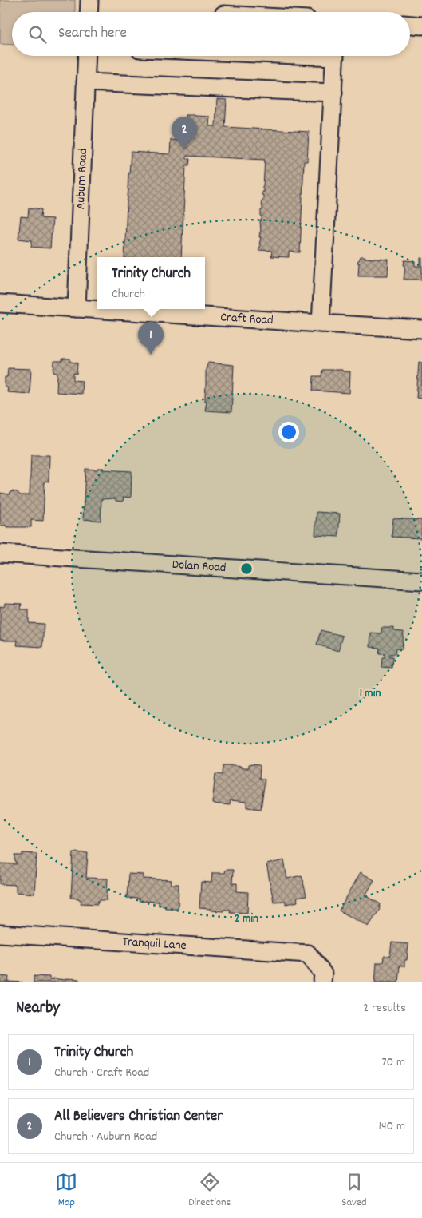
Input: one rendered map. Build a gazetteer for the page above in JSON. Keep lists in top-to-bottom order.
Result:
{
  "streets": {
    "street": [
      "Auburn Road",
      "Craft Road",
      "Dolan Road",
      "Tranquil Lane"
    ]
  },
  "crossings": [
    ["Auburn Road", "Craft Road"]
  ],
  "page": {
    "search": "Search here",
    "pins": ["2", "1"],
    "popup": ["Trinity Church", "Church"],
    "heading": ["Nearby", "2 results"],
    "list": [
      {
        "mark": "1",
        "name": "Trinity Church",
        "note": "Church · Craft Road",
        "value": "70 m"
      },
      {
        "mark": "2",
        "name": "All Believers Christian Center",
        "note": "Church · Auburn Road",
        "value": "140 m"
      }
    ],
    "nav": ["Map", "Directions", "Saved"]
  },
  "rings": ["1 min", "2 min"]
}
